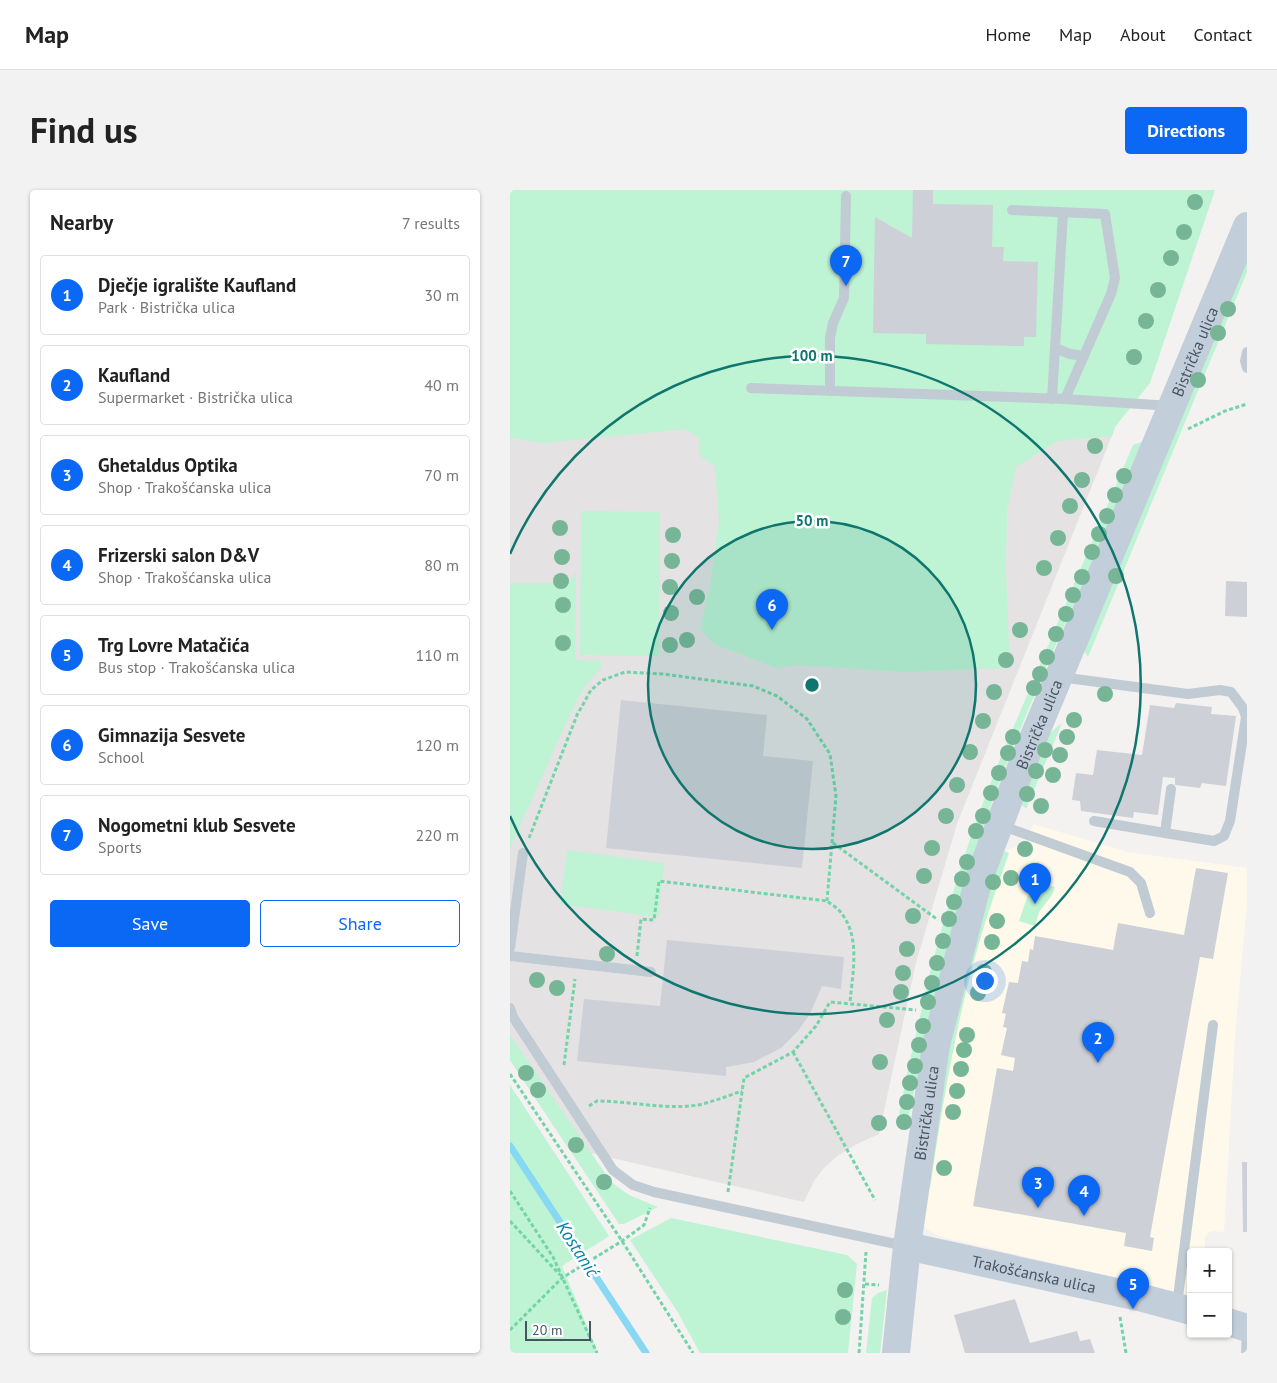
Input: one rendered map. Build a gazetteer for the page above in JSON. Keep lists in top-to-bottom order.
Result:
{
  "streets": {
    "main road": ["Bistrička ulica", "Trakošćanska ulica"]
  },
  "crossings": [
    ["Bistrička ulica", "Trakošćanska ulica"]
  ],
  "water": ["Kostanić"],
  "scale_bar": "20 m",
  "page": {
    "header": "Map",
    "nav": [
      "Home",
      "Map",
      "About",
      "Contact"
    ],
    "title": "Find us",
    "buttons": [
      "Directions",
      ["Save", "Share"]
    ],
    "heading": ["Nearby", "7 results"],
    "pins": [
      "7",
      "6",
      "1",
      "2",
      "3",
      "4",
      "5"
    ],
    "list": [
      {
        "mark": "1",
        "name": "Dječje igralište Kaufland",
        "note": "Park · Bistrička ulica",
        "value": "30 m"
      },
      {
        "mark": "2",
        "name": "Kaufland",
        "note": "Supermarket · Bistrička ulica",
        "value": "40 m"
      },
      {
        "mark": "3",
        "name": "Ghetaldus Optika",
        "note": "Shop · Trakošćanska ulica",
        "value": "70 m"
      },
      {
        "mark": "4",
        "name": "Frizerski salon D&V",
        "note": "Shop · Trakošćanska ulica",
        "value": "80 m"
      },
      {
        "mark": "5",
        "name": "Trg Lovre Matačića",
        "note": "Bus stop · Trakošćanska ulica",
        "value": "110 m"
      },
      {
        "mark": "6",
        "name": "Gimnazija Sesvete",
        "note": "School",
        "value": "120 m"
      },
      {
        "mark": "7",
        "name": "Nogometni klub Sesvete",
        "note": "Sports",
        "value": "220 m"
      }
    ],
    "map_buttons": ["+", "−"],
    "scale": "20 m"
  },
  "rings": ["100 m", "50 m"]
}
